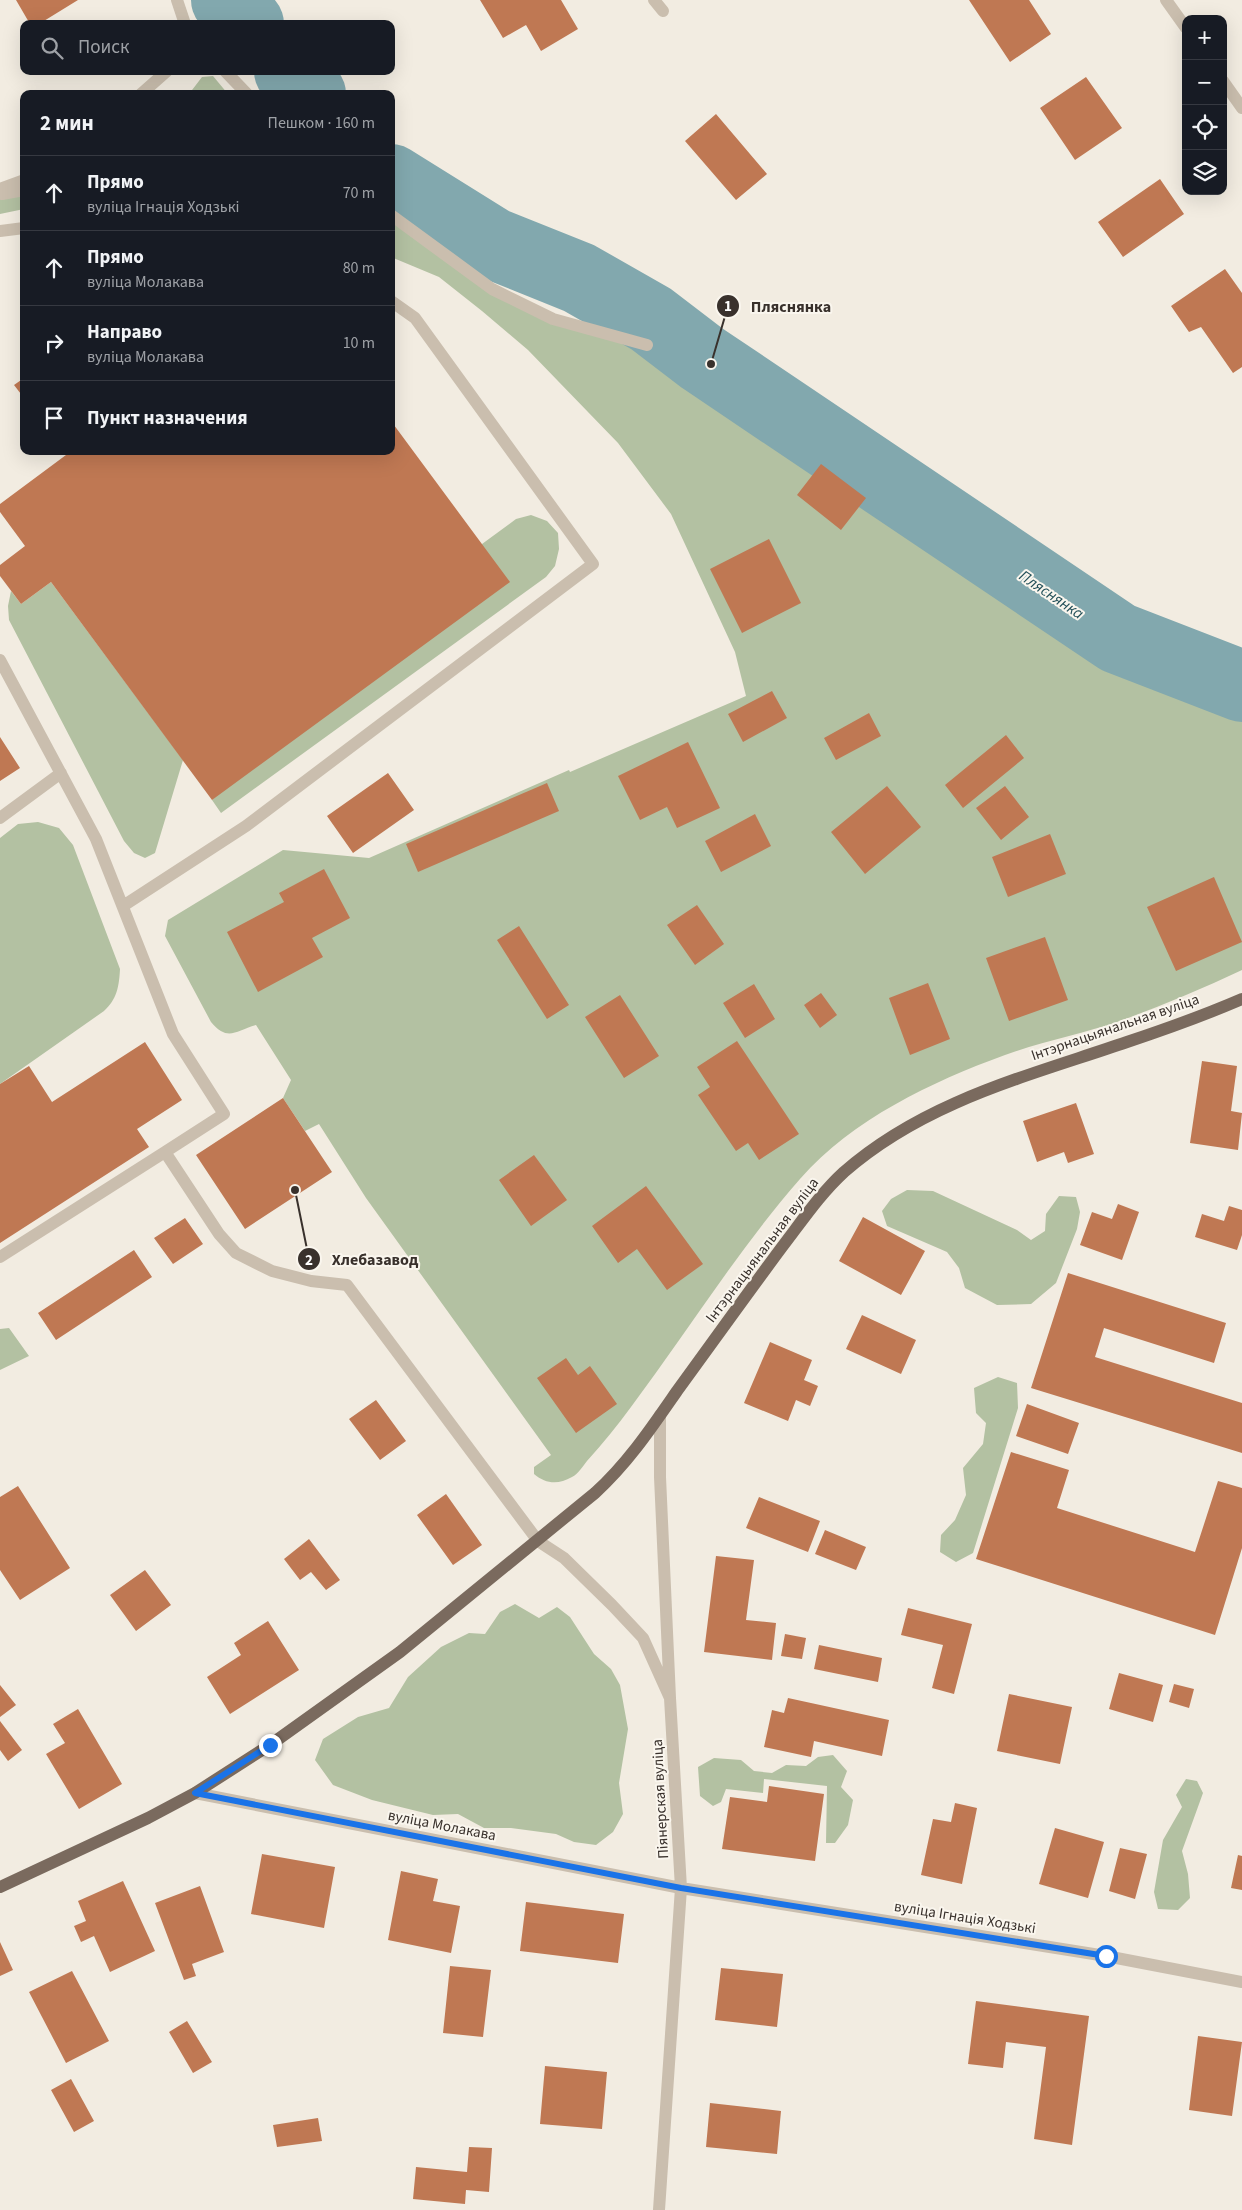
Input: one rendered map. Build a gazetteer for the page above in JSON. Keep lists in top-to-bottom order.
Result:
{
  "streets": {
    "main road": ["Інтэрнацыянальная вуліца"],
    "street": ["Піянерская вуліца", "вуліца Молакава", "вуліца Ігнація Ходзькі"]
  },
  "crossings": [
    ["Інтэрнацыянальная вуліца", "Піянерская вуліца"],
    ["Піянерская вуліца", "вуліца Молакава"],
    ["Піянерская вуліца", "вуліца Ігнація Ходзькі"],
    ["вуліца Молакава", "вуліца Ігнація Ходзькі"]
  ],
  "water": ["Пляснянка"],
  "places": ["Пляснянка", "Хлебазавод"],
  "page": {
    "map_buttons": ["+", "−"],
    "search": "Поиск",
    "heading": ["2 мин", "Пешком · 160 m"],
    "list": [
      ["Прямо", "вуліца Ігнація Ходзькі", "70 m"],
      ["Прямо", "вуліца Молакава", "80 m"],
      ["Направо", "вуліца Молакава", "10 m"],
      "Пункт назначения"
    ]
  }
}
